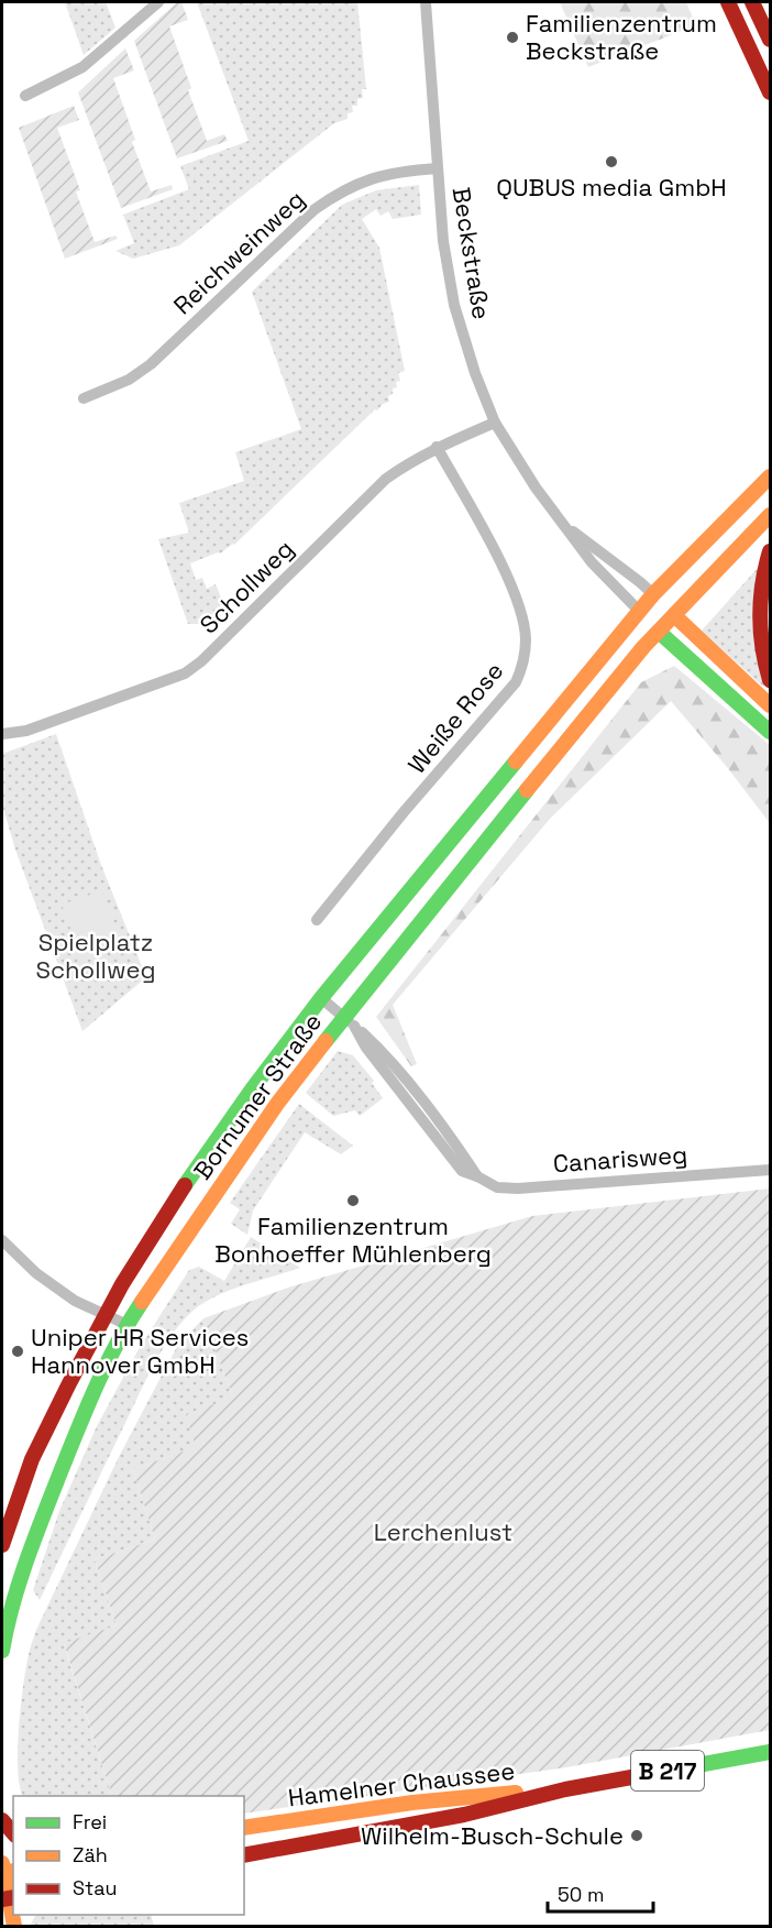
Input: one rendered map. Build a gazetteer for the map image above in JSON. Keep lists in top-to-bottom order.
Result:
{
  "streets": {
    "main road": ["Bornumer Straße", "B 217", "Hamelner Chaussee"],
    "street": [
      "Reichweinweg",
      "Beckstraße",
      "Schollweg",
      "Weiße Rose",
      "Canarisweg"
    ]
  },
  "crossings": [
    ["Reichweinweg", "Beckstraße"],
    ["Beckstraße", "Schollweg"],
    ["Beckstraße", "Bornumer Straße"],
    ["Schollweg", "Weiße Rose"],
    ["Bornumer Straße", "Canarisweg"]
  ],
  "parks": ["Spielplatz Schollweg", "Lerchenlust"],
  "places": [
    "Familienzentrum Beckstraße",
    "QUBUS media GmbH",
    "Familienzentrum Bonhoeffer Mühlenberg",
    "Uniper HR Services Hannover GmbH",
    "Wilhelm-Busch-Schule"
  ],
  "legend": ["Frei", "Zäh", "Stau"],
  "scale_bar": "50 m"
}
